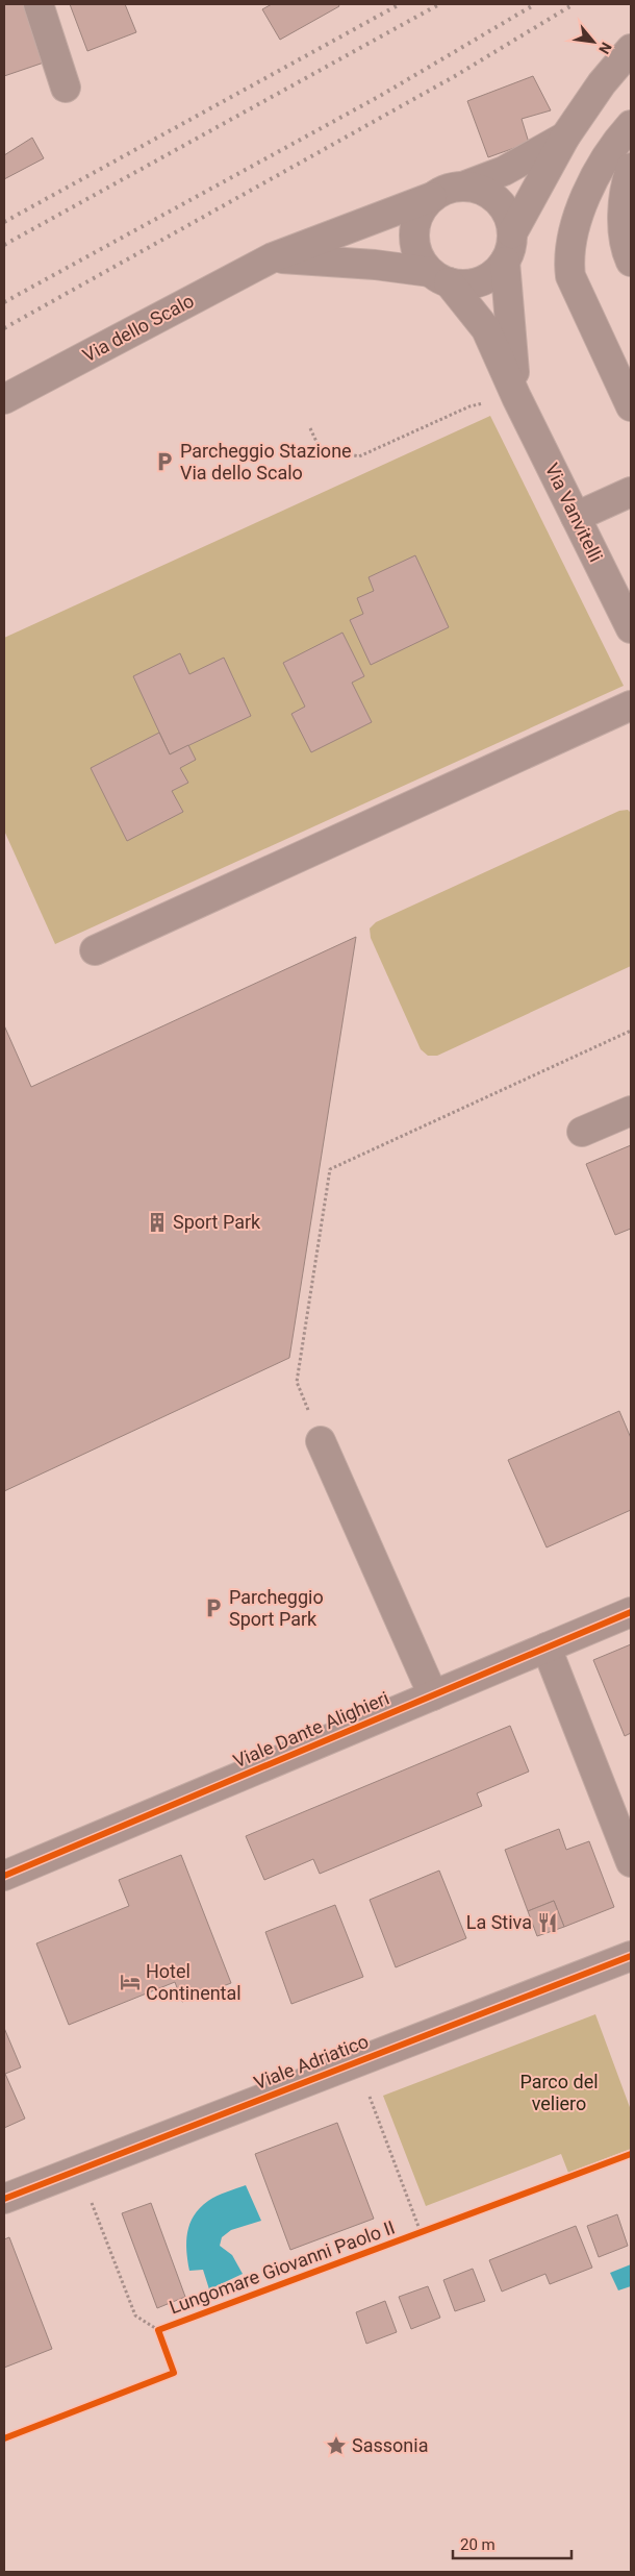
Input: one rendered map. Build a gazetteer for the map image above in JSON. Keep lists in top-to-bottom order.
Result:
{
  "streets": {
    "street": [
      "Via dello Scalo",
      "Via Vanvitelli",
      "Viale Dante Alighieri",
      "Viale Adriatico"
    ],
    "cycle path": ["Lungomare Giovanni Paolo II"]
  },
  "crossings": [
    ["Via dello Scalo", "Via Vanvitelli"]
  ],
  "parks": ["Parco del veliero"],
  "places": {
    "parking": ["Parcheggio Stazione Via dello Scalo", "Parcheggio Sport Park"],
    "building": ["Sport Park"],
    "restaurant": ["La Stiva"],
    "hotel": ["Hotel Continental"],
    "place": ["Sassonia"]
  },
  "scale_bar": "20 m",
  "north": "bottom right"
}
